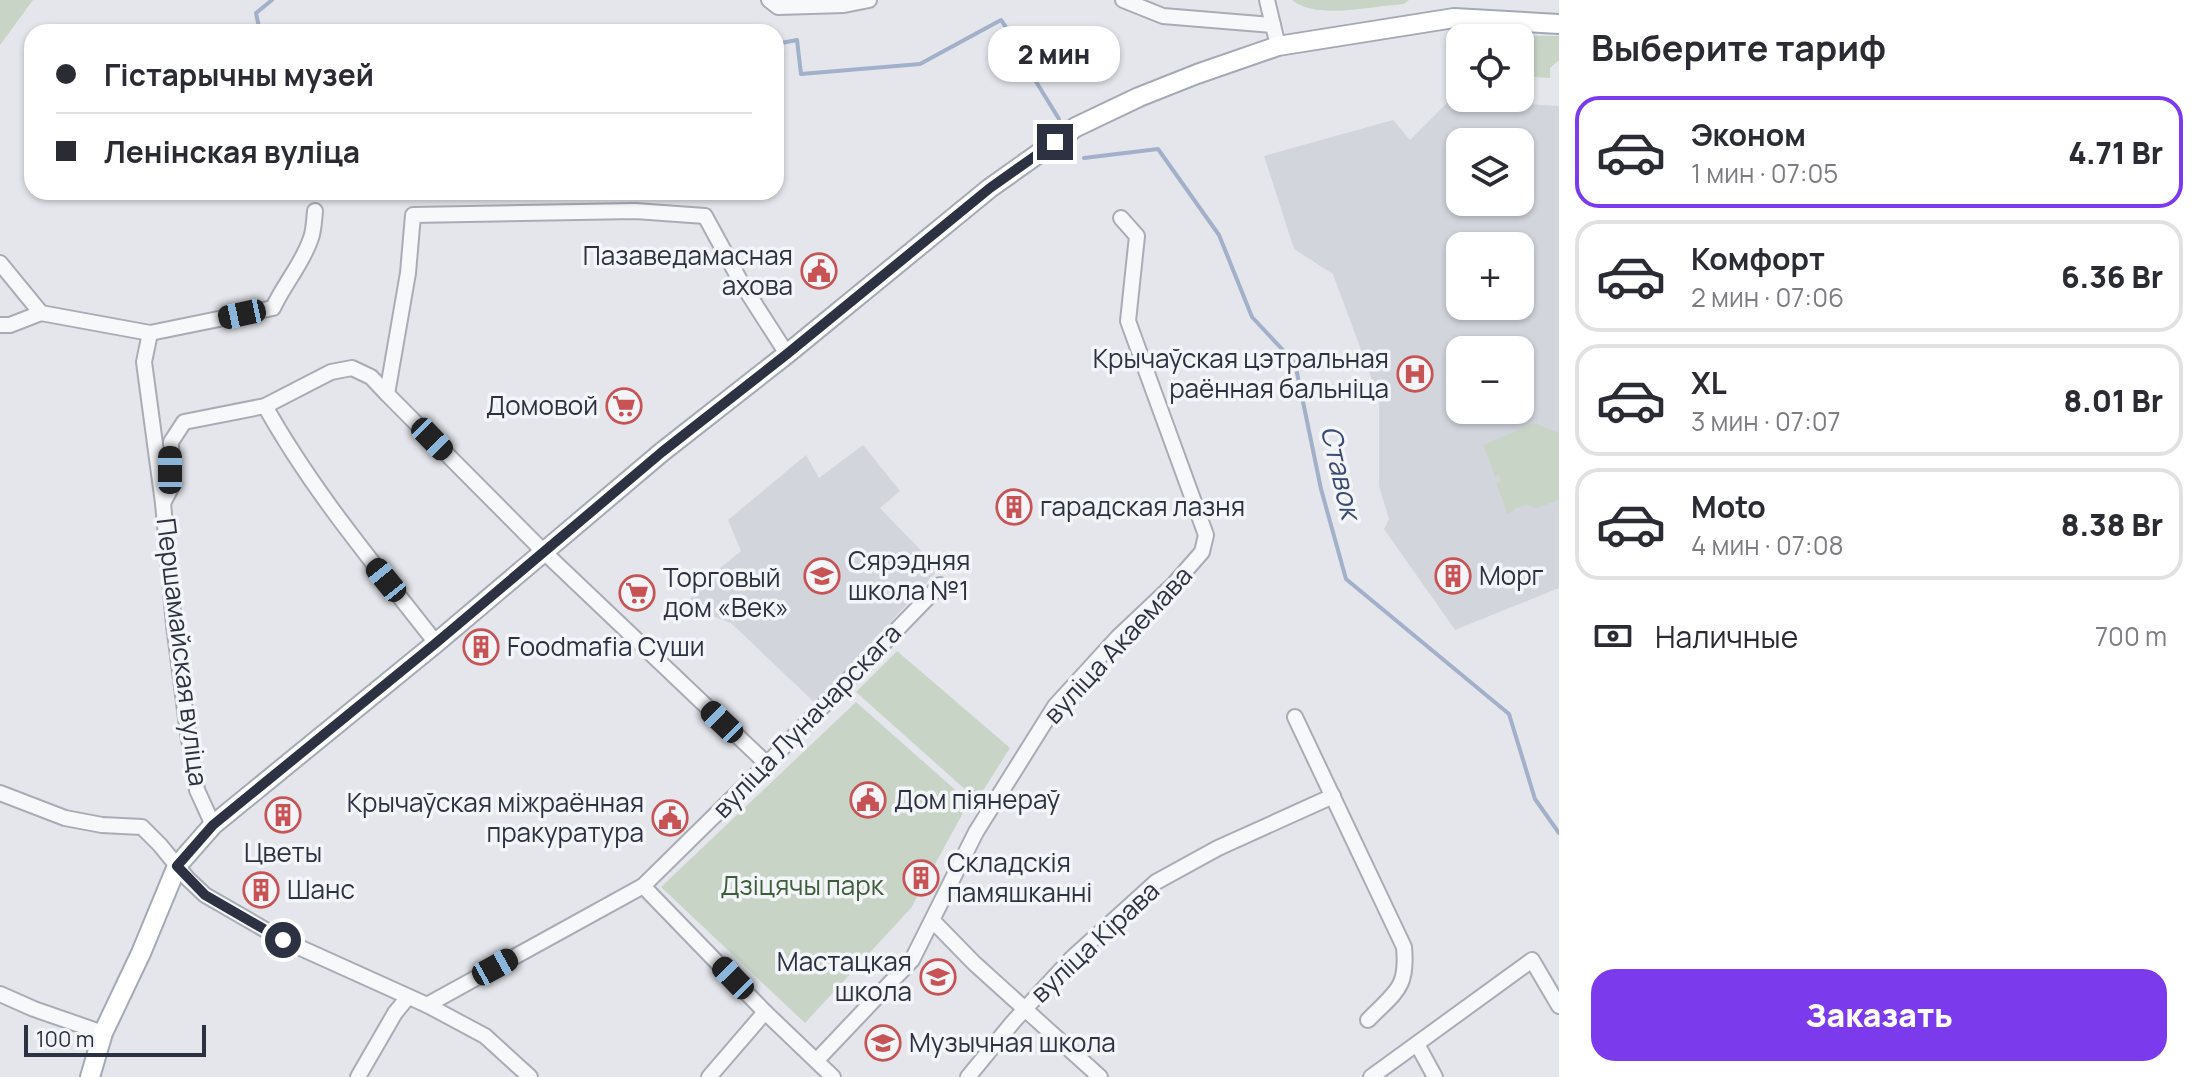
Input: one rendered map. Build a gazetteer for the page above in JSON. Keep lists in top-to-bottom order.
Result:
{
  "streets": {
    "street": [
      "вуліца Акаемава",
      "Першамайская вуліца",
      "вуліца Луначарскага",
      "вуліца Кірава"
    ]
  },
  "water": ["Ставок"],
  "parks": ["Дзіцячы парк"],
  "places": {
    "public building": ["Пазаведамасная ахова", "Дом піянераў", "Крычаўская міжраённая пракуратура"],
    "hospital": ["Крычаўская цэтральная раённая бальніца"],
    "supermarket": ["Домовой", "Торговый дом «Век»"],
    "building": [
      "гарадская лазня",
      "Морг",
      "Foodmafia Суши",
      "Цветы",
      "Складскія памяшканні",
      "Шанс"
    ],
    "school or university": ["Сярэдняя школа №1", "Мастацкая школа", "Музычная школа"]
  },
  "scale_bar": "100 m",
  "page": {
    "heading": "Выберите тариф",
    "map_buttons": ["+", "−"],
    "banner": ["Гістарычны музей", "Ленінская вуліца"],
    "bubble": "2 мин",
    "list": [
      {
        "name": "Эконом",
        "note": "1 мин · 07:05",
        "value": "4.71 Br"
      },
      {
        "name": "Комфорт",
        "note": "2 мин · 07:06",
        "value": "6.36 Br"
      },
      {
        "name": "XL",
        "note": "3 мин · 07:07",
        "value": "8.01 Br"
      },
      {
        "name": "Moto",
        "note": "4 мин · 07:08",
        "value": "8.38 Br"
      }
    ],
    "pay": ["Наличные", "700 m"],
    "buttons": "Заказать",
    "scale": "100 m"
  }
}
